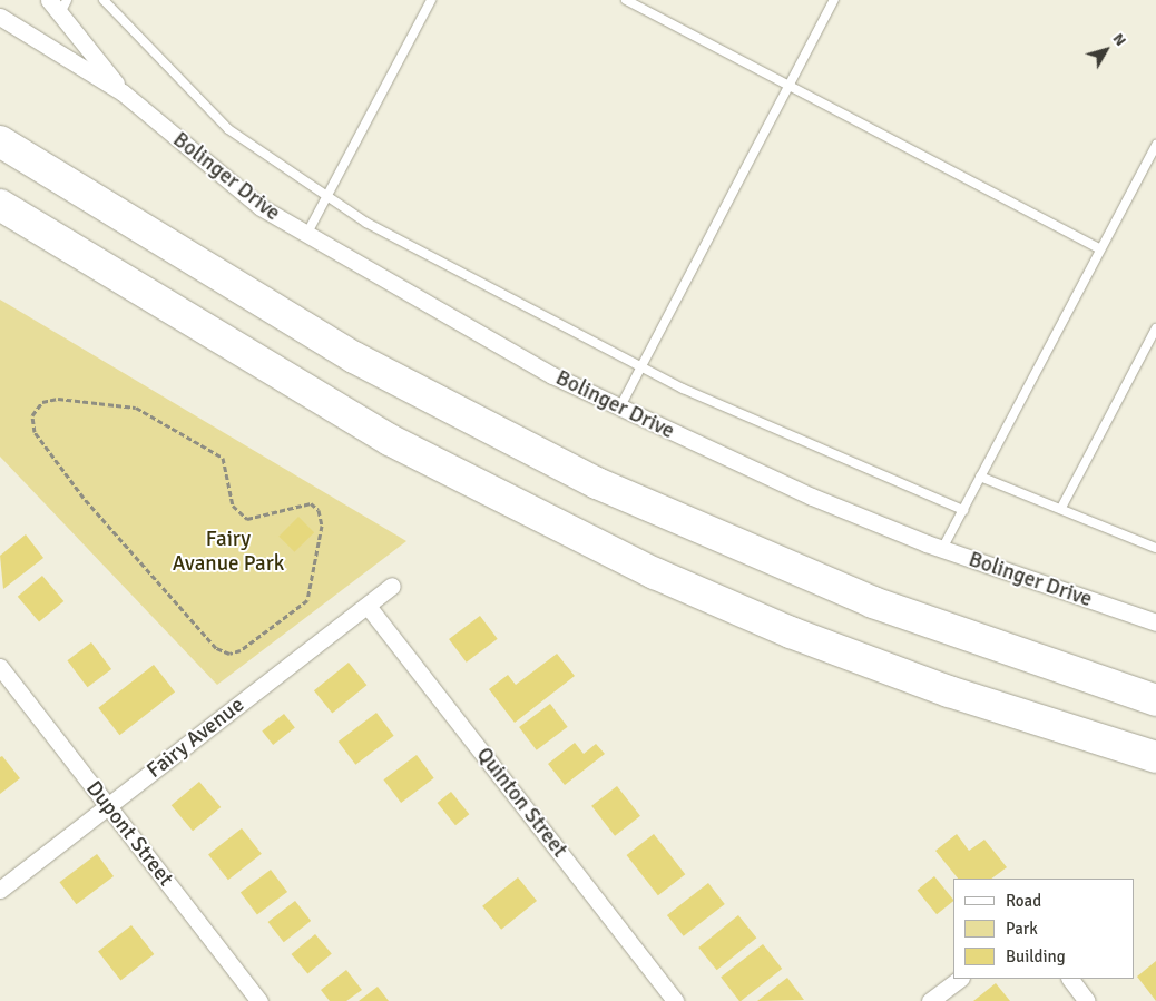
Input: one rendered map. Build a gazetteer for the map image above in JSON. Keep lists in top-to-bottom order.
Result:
{
  "streets": {
    "street": [
      "Bolinger Drive",
      "Fairy Avenue",
      "Quinton Street",
      "Dupont Street"
    ]
  },
  "crossings": [
    ["Fairy Avenue", "Quinton Street"],
    ["Fairy Avenue", "Dupont Street"]
  ],
  "parks": ["Fairy Avanue Park"],
  "legend": ["Road", "Park", "Building"],
  "north": "top right"
}
